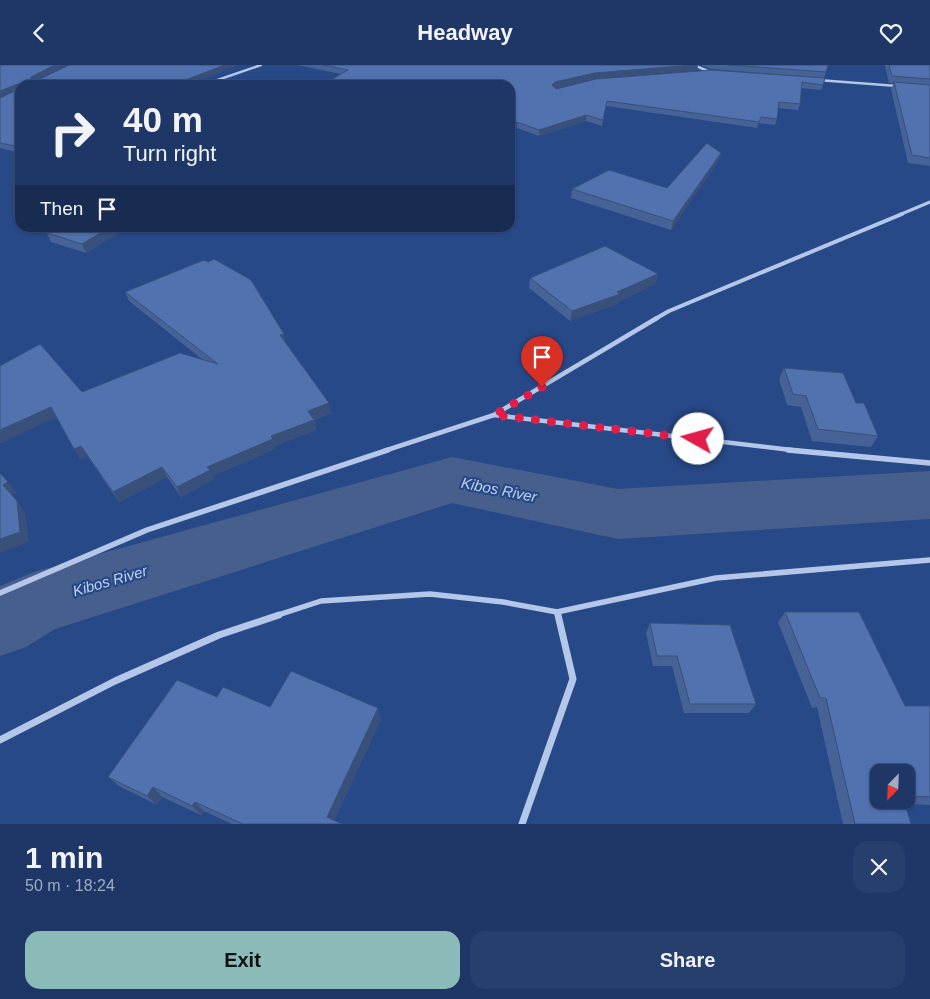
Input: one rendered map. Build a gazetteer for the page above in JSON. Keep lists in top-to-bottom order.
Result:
{
  "water": ["Kibos River"],
  "north": "bottom left",
  "page": {
    "header": "Headway",
    "turn": ["40 m", "Turn right"],
    "then": "Then",
    "heading": ["1 min", "50 m · 18:24"],
    "buttons": ["Exit", "Share"]
  }
}
